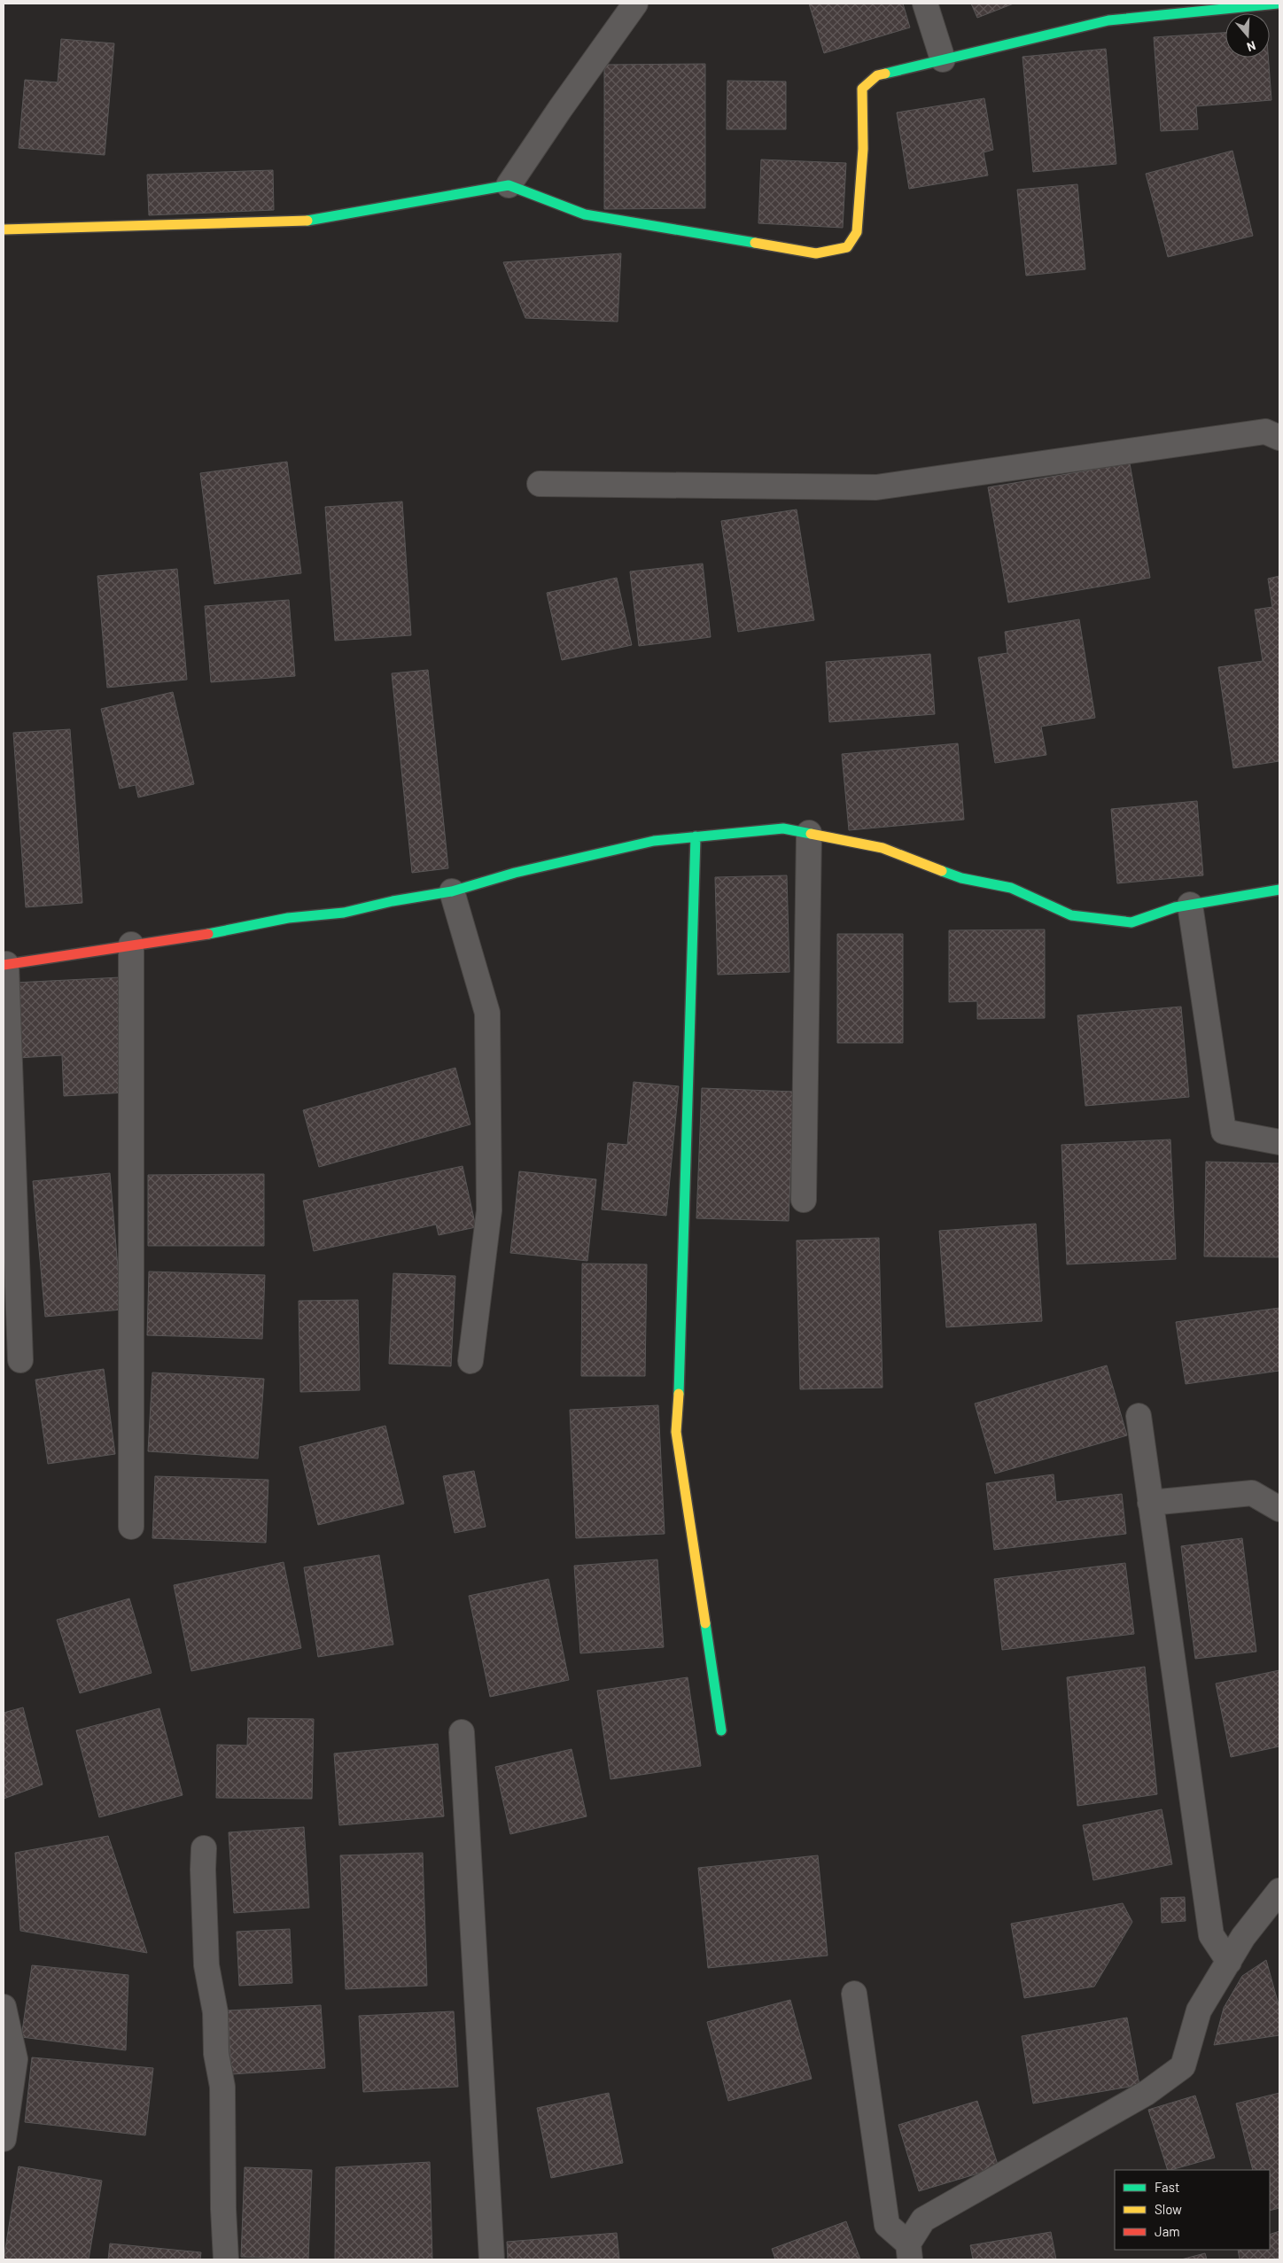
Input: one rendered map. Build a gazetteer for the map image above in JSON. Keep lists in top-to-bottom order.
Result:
{
  "legend": ["Fast", "Slow", "Jam"],
  "north": "bottom"
}
